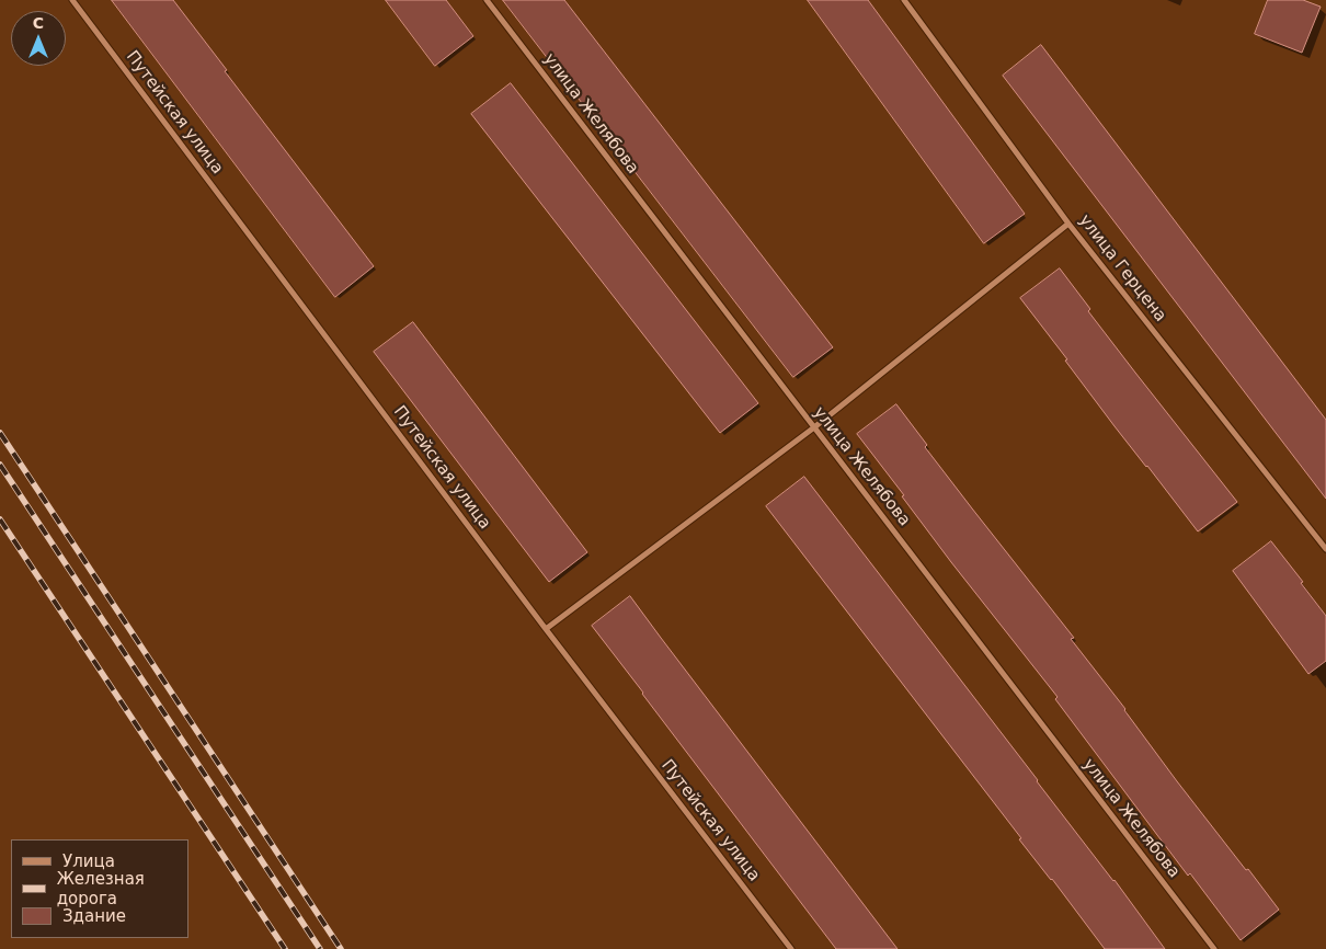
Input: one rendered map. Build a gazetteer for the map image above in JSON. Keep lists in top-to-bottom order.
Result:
{
  "streets": {
    "street": ["Путейская улица", "улица Желябова", "улица Герцена"]
  },
  "legend": ["Улица", "Железная дорога", "Здание"],
  "north": "top"
}
